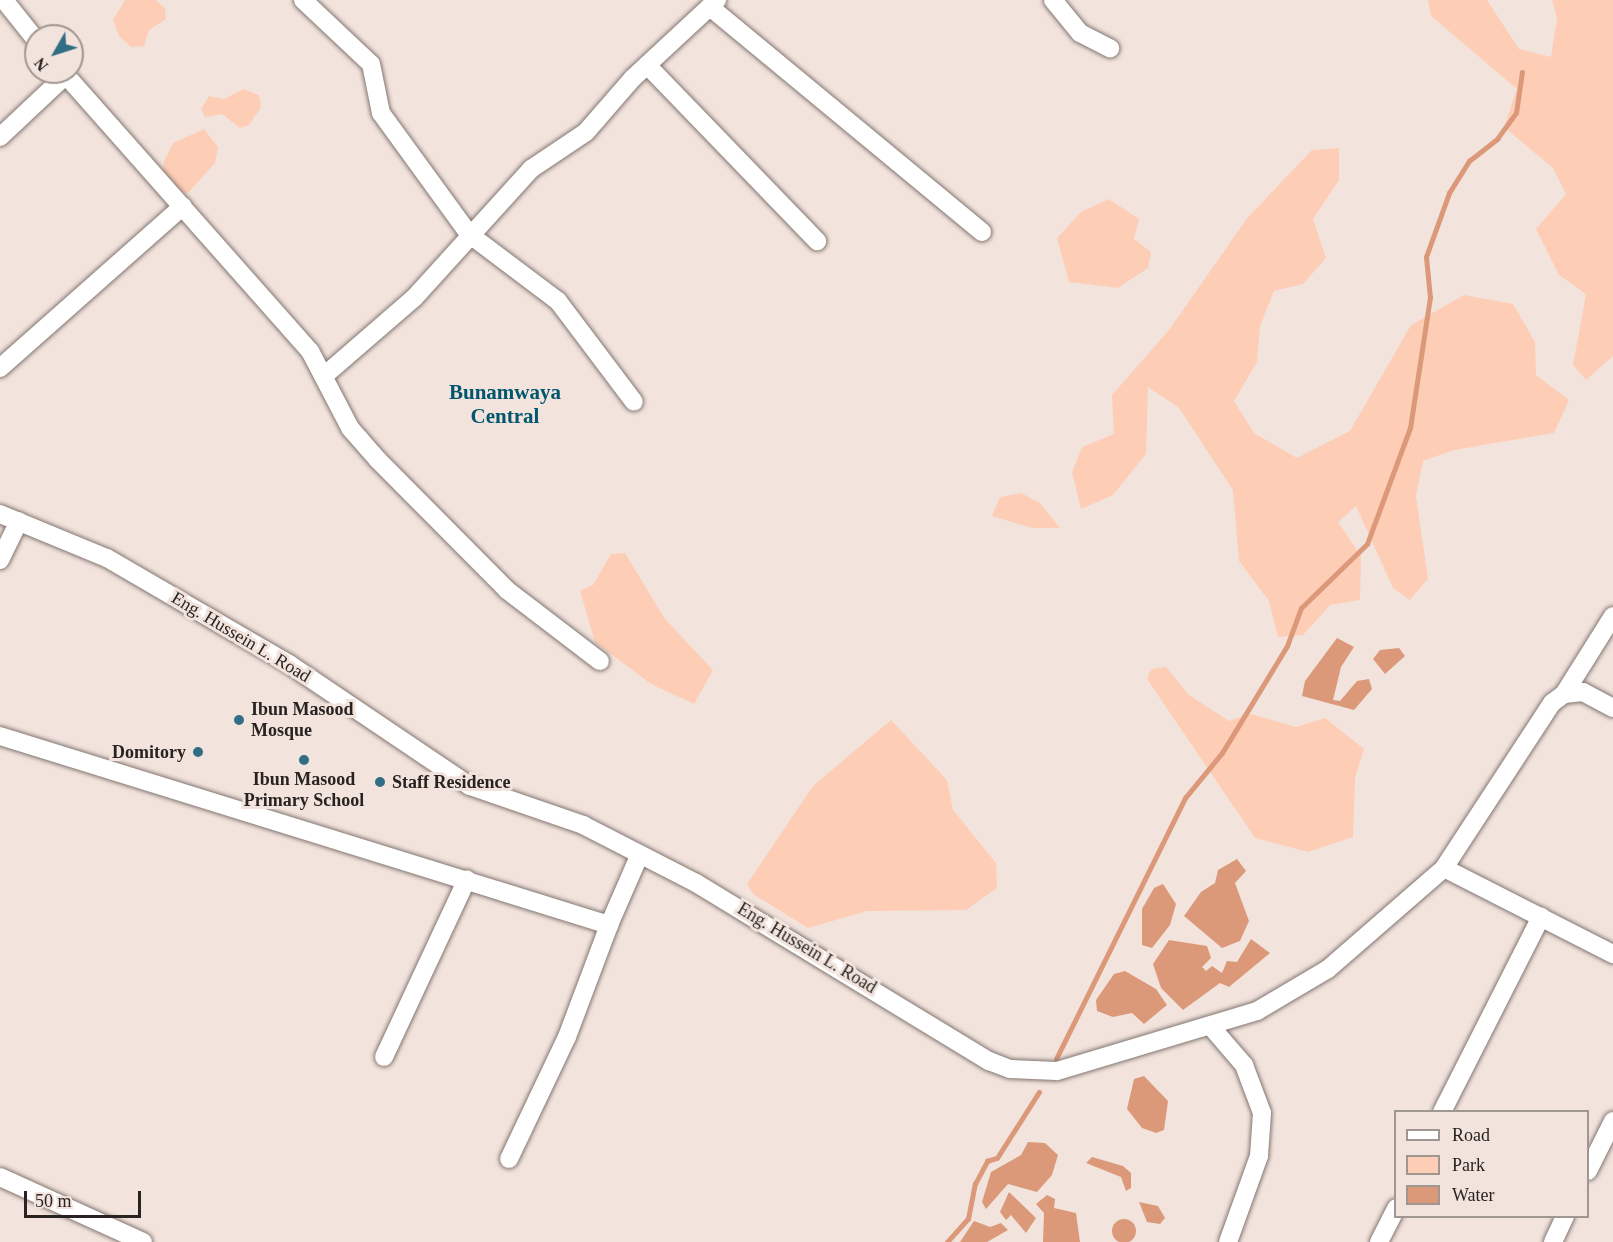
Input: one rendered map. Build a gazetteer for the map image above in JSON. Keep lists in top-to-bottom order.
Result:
{
  "streets": {
    "street": ["Eng. Hussein L. Road"]
  },
  "districts": ["Bunamwaya Central"],
  "places": [
    "Ibun Masood Mosque",
    "Domitory",
    "Ibun Masood Primary School",
    "Staff Residence"
  ],
  "legend": ["Road", "Park", "Water"],
  "scale_bar": "50 m",
  "north": "bottom left"
}
